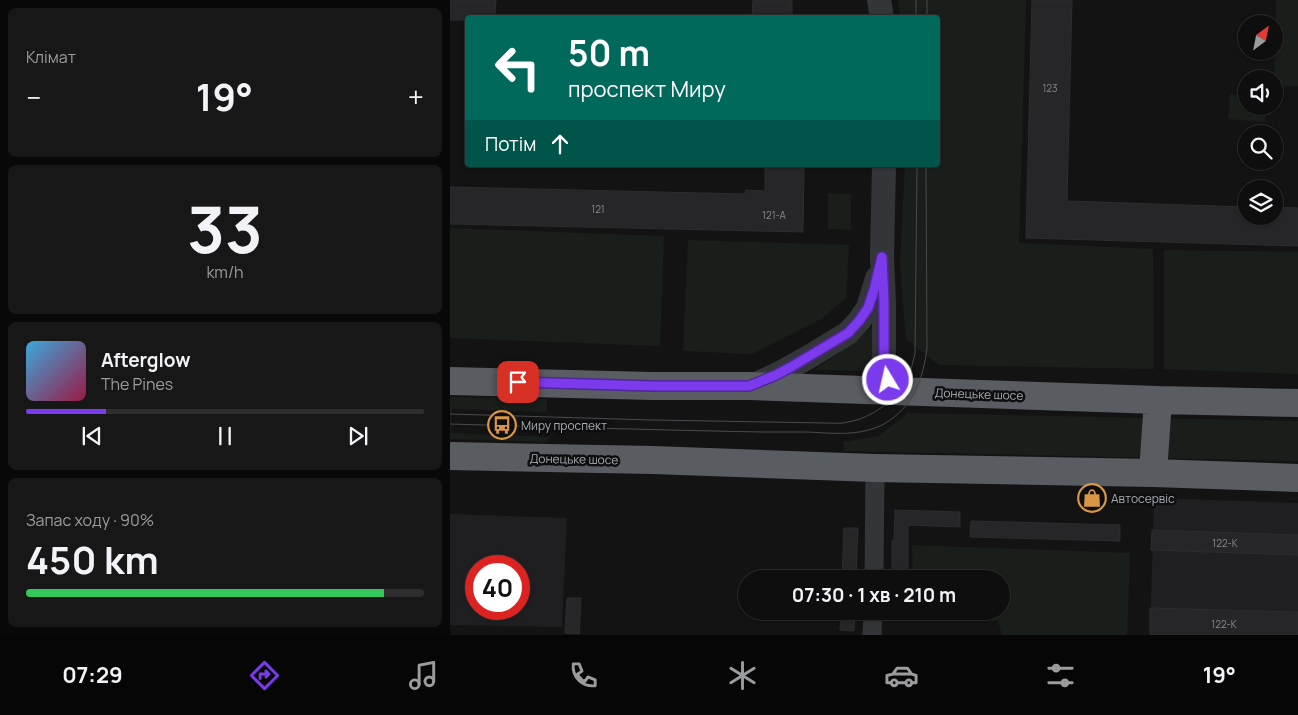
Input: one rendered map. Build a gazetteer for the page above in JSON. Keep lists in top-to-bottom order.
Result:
{
  "streets": {
    "highway": ["Донецьке шосе"]
  },
  "places": {
    "bus stop": ["Миру проспект"],
    "shop": ["Автосервіс"]
  },
  "house_numbers": [
    "123",
    "121",
    "121-А",
    "122-К",
    "122-К"
  ],
  "north": "top right",
  "page": {
    "tile": [
      "Клімат",
      ["33", "km/h"],
      ["Запас ходу · 90%", "450 km"]
    ],
    "turn": ["50 m", "проспект Миру"],
    "heat": ["−", "19°", "+"],
    "then": "Потім",
    "song": ["Afterglow", "The Pines"],
    "limit": "40",
    "trip": "07:30 · 1 хв · 210 m",
    "tabs": ["07:29", "19°"]
  }
}
